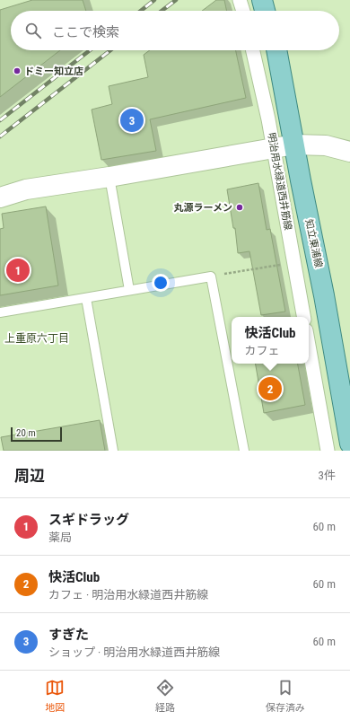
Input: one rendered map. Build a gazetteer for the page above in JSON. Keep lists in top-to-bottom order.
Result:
{
  "streets": {
    "main road": ["知立東浦線"],
    "street": ["明治用水緑道西井筋線"]
  },
  "districts": ["上重原六丁目"],
  "places": ["ドミー知立店", "丸源ラーメン"],
  "scale_bar": "20 m",
  "page": {
    "search": "ここで検索",
    "pins": ["3", "1", "2"],
    "popup": ["快活Club", "カフェ"],
    "scale": "20 m",
    "heading": ["周辺", "3件"],
    "list": [
      {
        "mark": "1",
        "name": "スギドラッグ",
        "note": "薬局",
        "value": "60 m"
      },
      {
        "mark": "2",
        "name": "快活Club",
        "note": "カフェ · 明治用水緑道西井筋線",
        "value": "60 m"
      },
      {
        "mark": "3",
        "name": "すぎた",
        "note": "ショップ · 明治用水緑道西井筋線",
        "value": "60 m"
      }
    ],
    "nav": ["地図", "経路", "保存済み"]
  }
}
